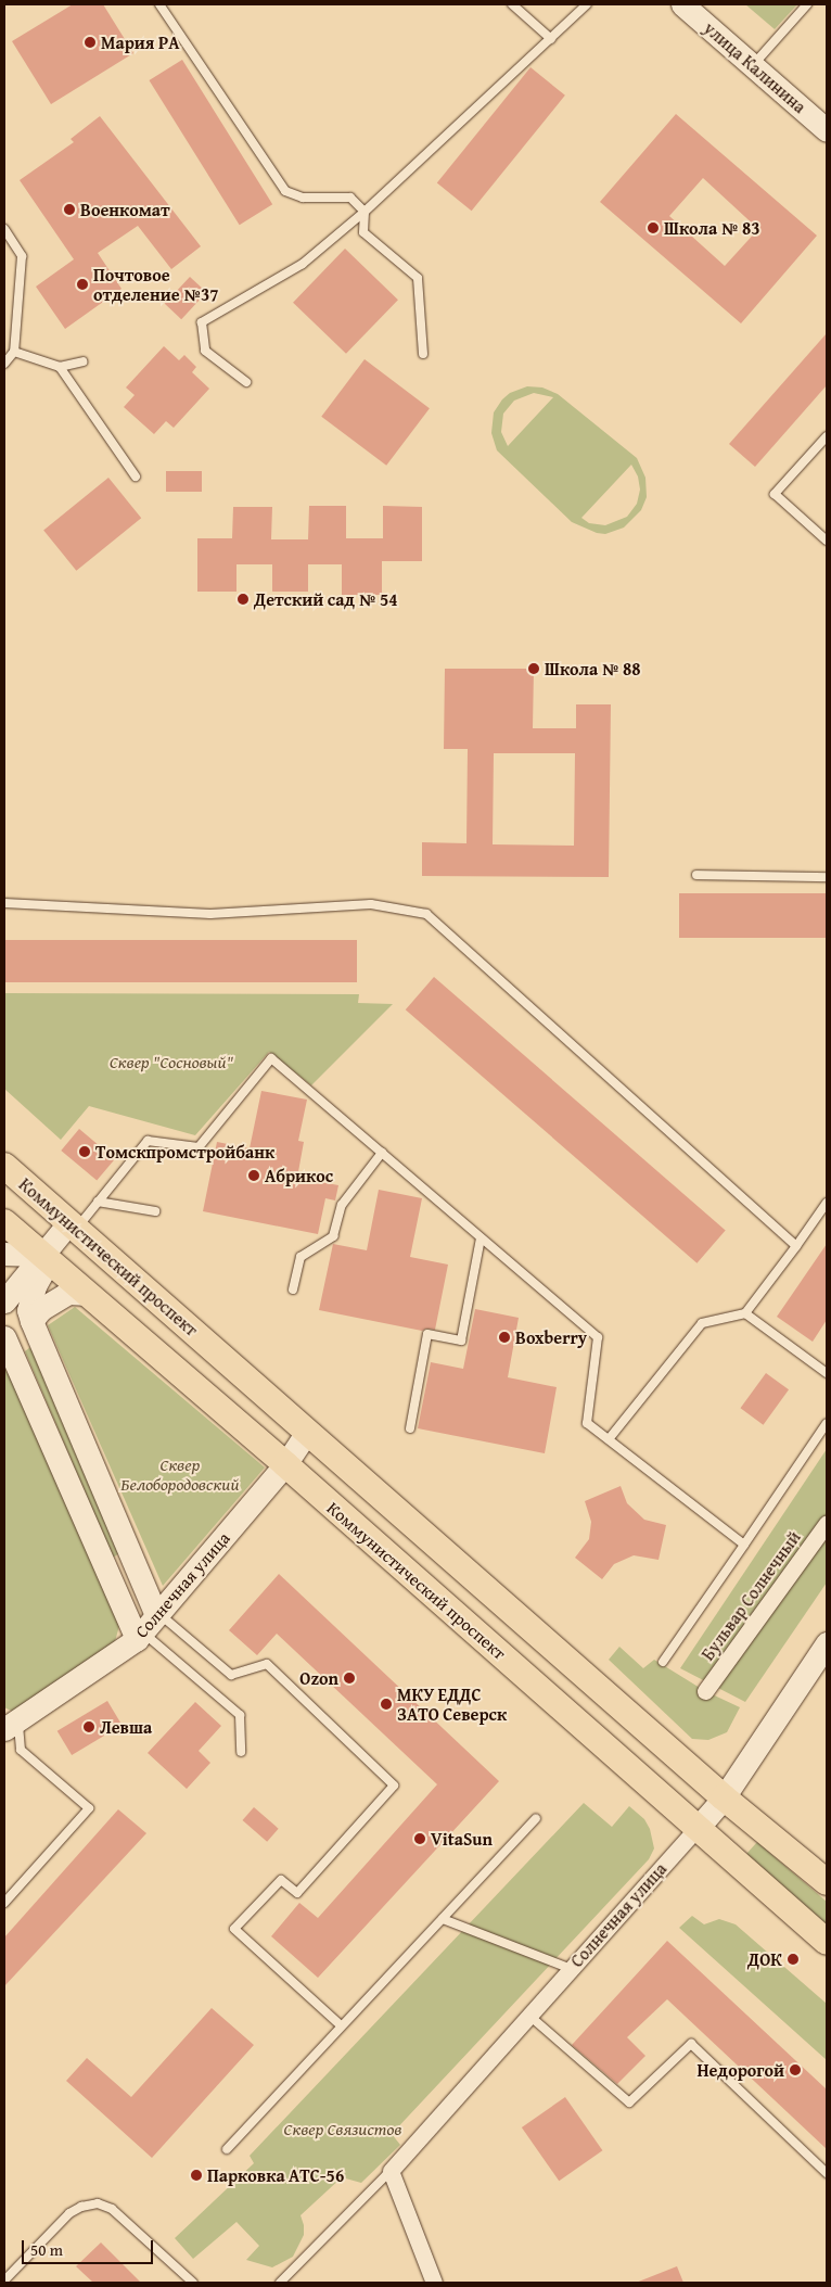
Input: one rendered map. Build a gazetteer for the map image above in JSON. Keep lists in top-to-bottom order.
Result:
{
  "streets": {
    "main road": ["Коммунистический проспект"],
    "street": ["улица Калинина", "Солнечная улица", "Бульвар Солнечный"]
  },
  "crossings": [
    ["Коммунистический проспект", "Солнечная улица"]
  ],
  "parks": ["Сквер \"Сосновый\"", "Сквер Белобородовский", "Сквер Связистов"],
  "places": [
    "Мария РА",
    "Военкомат",
    "Школа № 83",
    "Почтовое отделение №37",
    "Детский сад № 54",
    "Школа № 88",
    "Томскпромстройбанк",
    "Абрикос",
    "Boxberry",
    "Ozon",
    "МКУ ЕДДС ЗАТО Северск",
    "Левша",
    "VitaSun",
    "ДОК",
    "Недорогой",
    "Парковка АТС-56"
  ],
  "scale_bar": "50 m"
}
